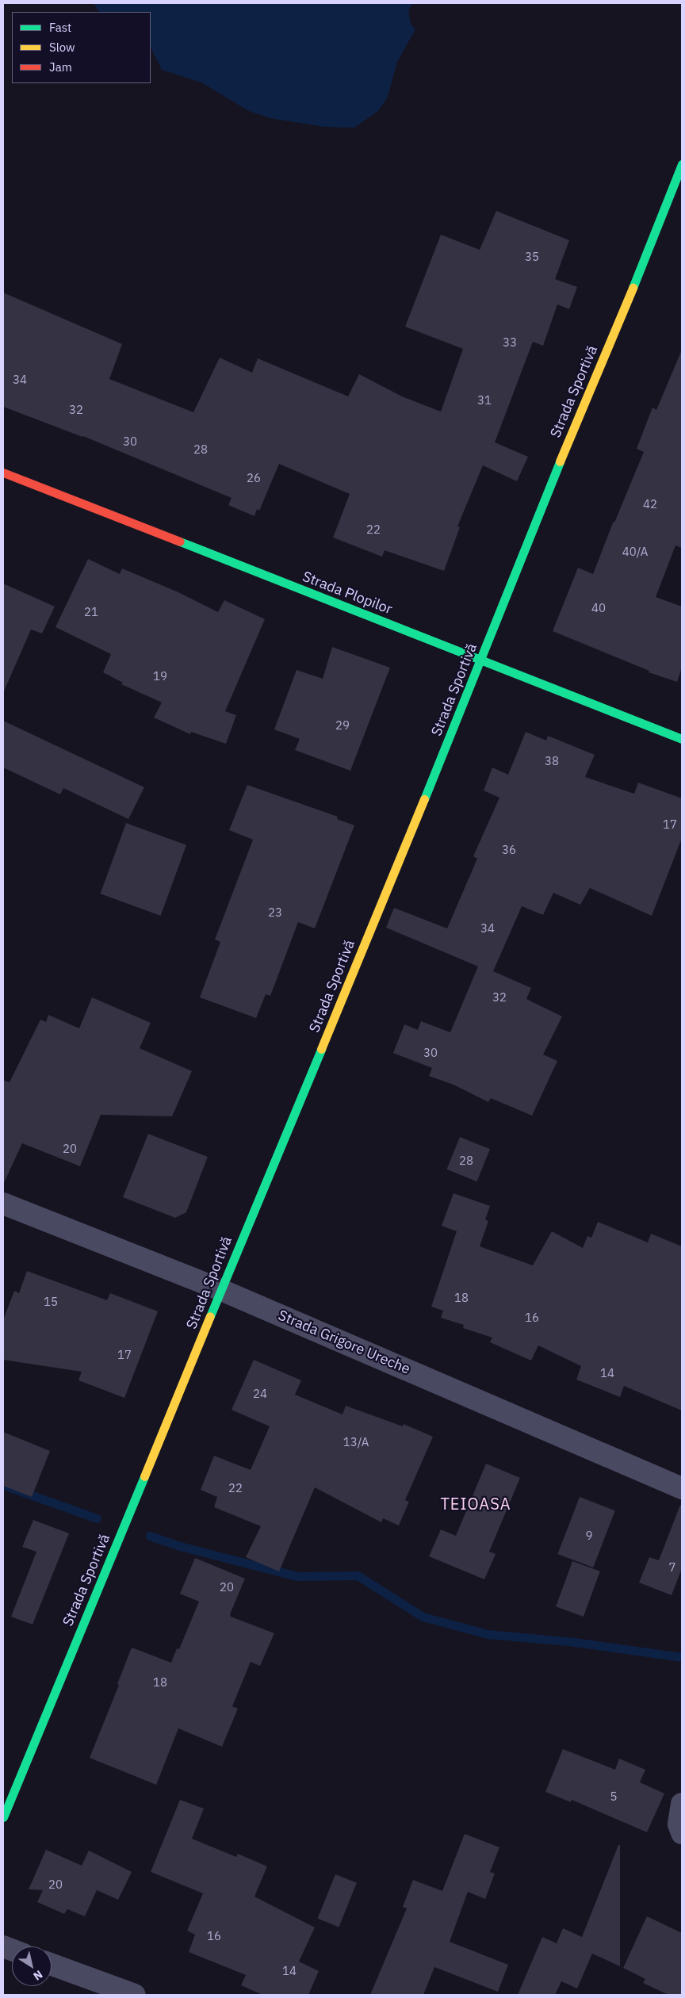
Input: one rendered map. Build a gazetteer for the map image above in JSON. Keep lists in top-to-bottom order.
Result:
{
  "streets": {
    "street": ["Strada Sportivă", "Strada Plopilor", "Strada Grigore Ureche"]
  },
  "crossings": [
    ["Strada Sportivă", "Strada Plopilor"],
    ["Strada Sportivă", "Strada Grigore Ureche"]
  ],
  "districts": ["TEIOASA"],
  "house_numbers": [
    "35",
    "33",
    "34",
    "31",
    "32",
    "30",
    "28",
    "26",
    "42",
    "22",
    "40/A",
    "40",
    "21",
    "19",
    "29",
    "38",
    "17",
    "36",
    "23",
    "34",
    "32",
    "30",
    "20",
    "28",
    "18",
    "15",
    "16",
    "17",
    "14",
    "24",
    "13/A",
    "22",
    "9",
    "7",
    "20",
    "18",
    "5",
    "20",
    "16",
    "14"
  ],
  "legend": ["Fast", "Slow", "Jam"],
  "north": "bottom right"
}
